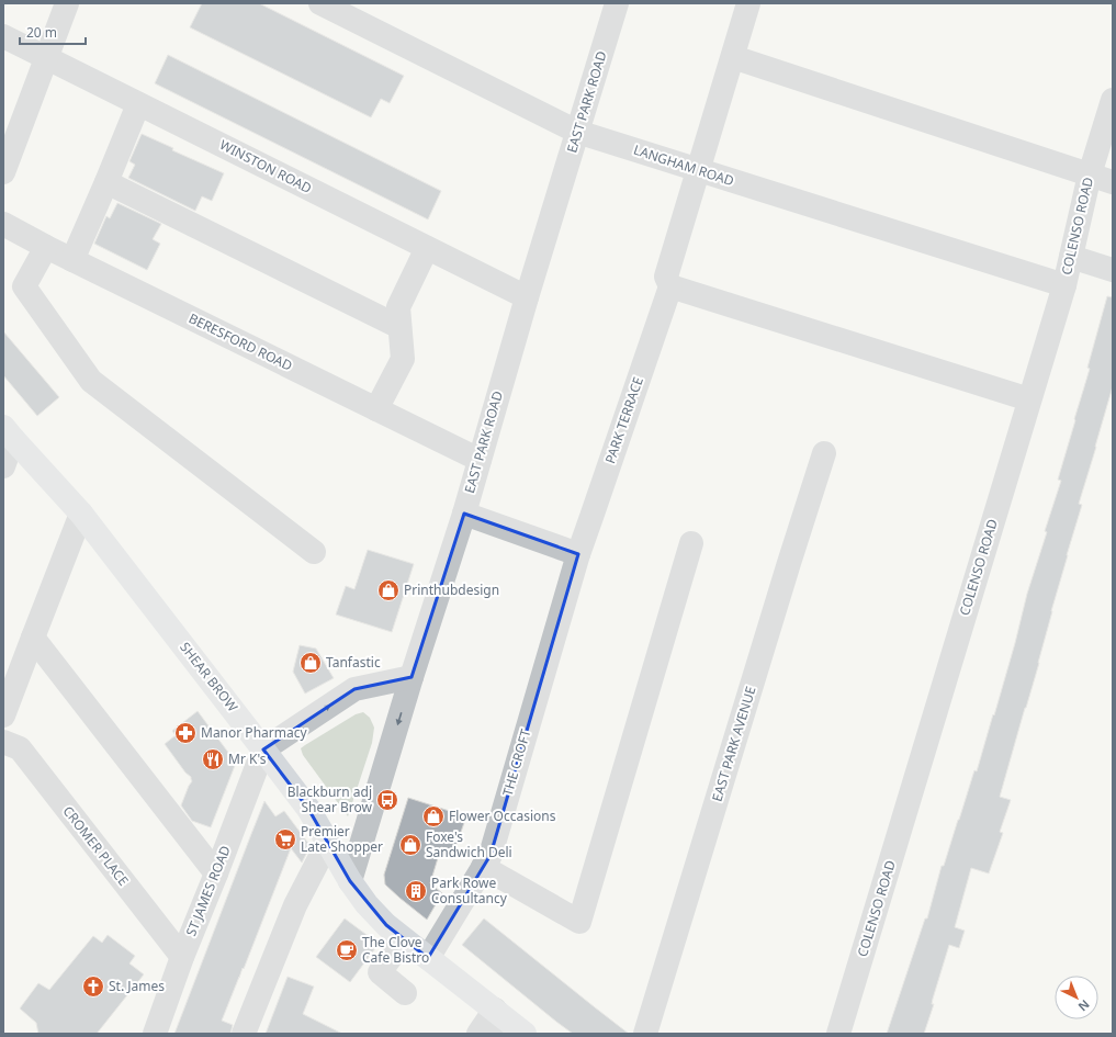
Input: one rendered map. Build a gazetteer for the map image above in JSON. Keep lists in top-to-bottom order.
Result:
{
  "streets": {
    "main road": ["SHEAR BROW"],
    "street": [
      "EAST PARK ROAD",
      "LANGHAM ROAD",
      "WINSTON ROAD",
      "COLENSO ROAD",
      "BERESFORD ROAD",
      "PARK TERRACE",
      "EAST PARK AVENUE",
      "THE CROFT",
      "CROMER PLACE",
      "ST JAMES ROAD"
    ]
  },
  "crossings": [
    ["EAST PARK ROAD", "LANGHAM ROAD"],
    ["EAST PARK ROAD", "WINSTON ROAD"],
    ["EAST PARK ROAD", "BERESFORD ROAD"],
    ["EAST PARK ROAD", "SHEAR BROW"],
    ["LANGHAM ROAD", "COLENSO ROAD"],
    ["PARK TERRACE", "THE CROFT"],
    ["SHEAR BROW", "THE CROFT"],
    ["SHEAR BROW", "ST JAMES ROAD"],
    ["CROMER PLACE", "ST JAMES ROAD"]
  ],
  "places": {
    "shop": [
      "Printhubdesign",
      "Tanfastic",
      "Flower Occasions",
      "Foxe's Sandwich Deli"
    ],
    "pharmacy": ["Manor Pharmacy"],
    "restaurant": ["Mr K's"],
    "bus stop": ["Blackburn adj Shear Brow"],
    "supermarket": ["Premier Late Shopper"],
    "building": ["Park Rowe Consultancy"],
    "cafe": ["The Clove Cafe Bistro"],
    "church": ["St. James"]
  },
  "scale_bar": "20 m",
  "north": "bottom right"
}
